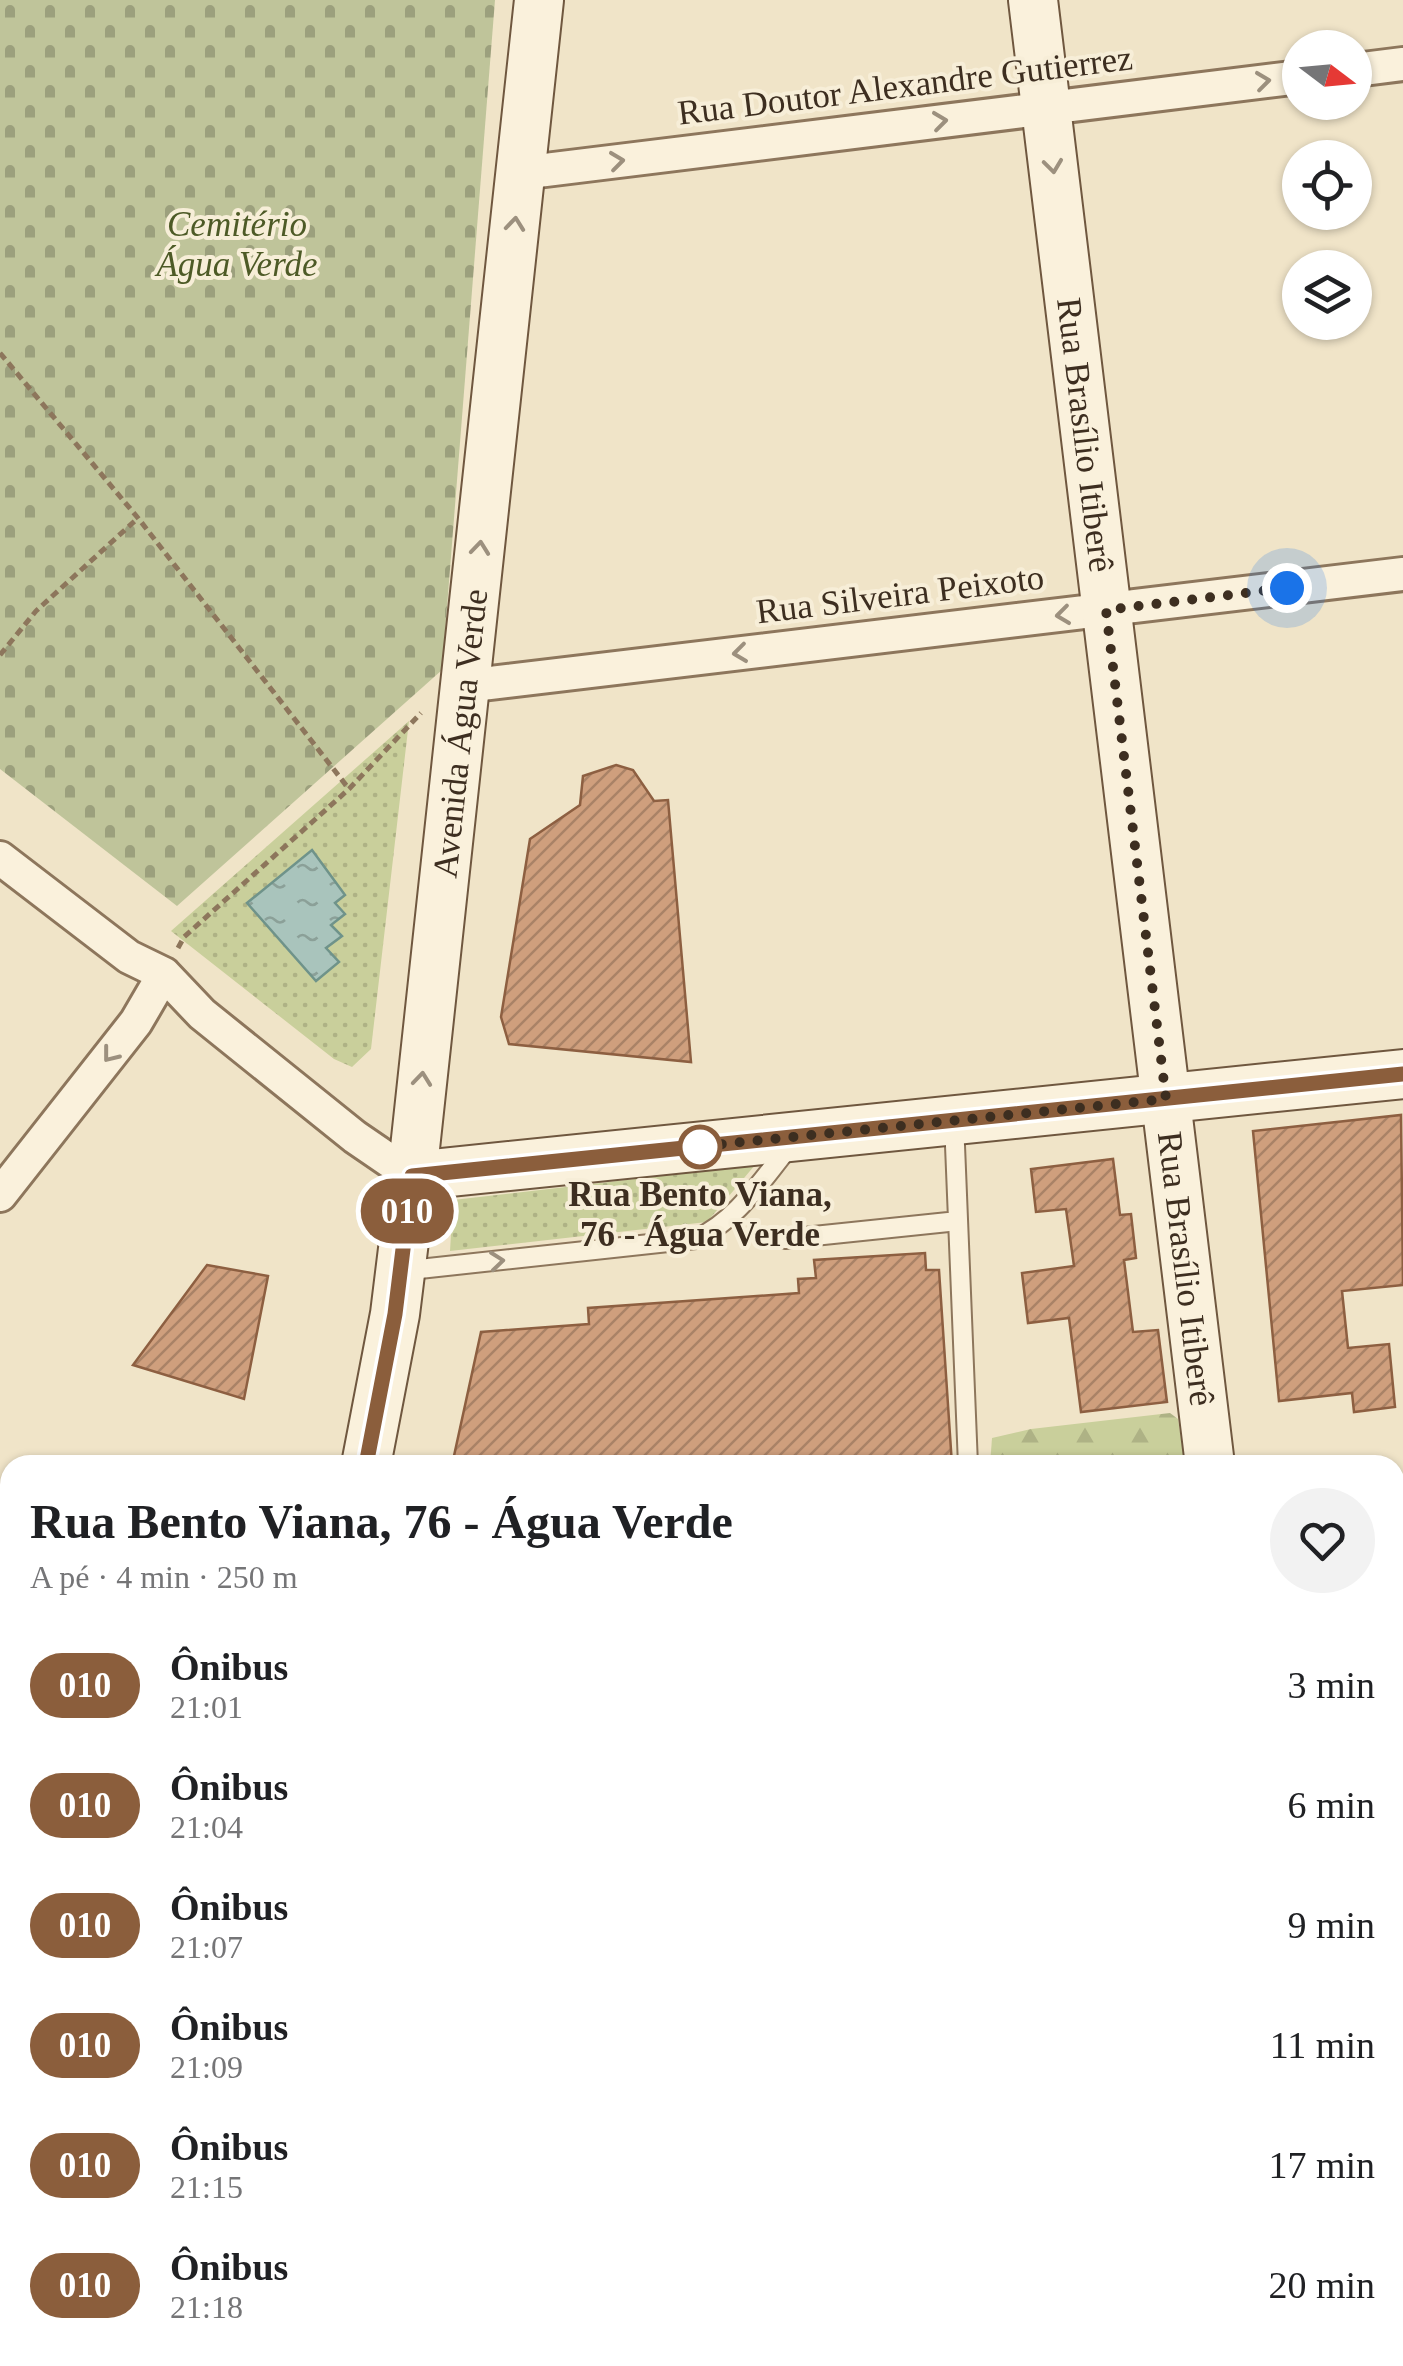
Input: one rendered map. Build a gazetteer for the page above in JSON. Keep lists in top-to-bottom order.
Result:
{
  "streets": {
    "main road": ["Rua Brasílio Itiberê", "Avenida Água Verde"],
    "street": ["Rua Doutor Alexandre Gutierrez", "Rua Silveira Peixoto"]
  },
  "crossings": [
    ["Rua Doutor Alexandre Gutierrez", "Rua Brasílio Itiberê"],
    ["Rua Doutor Alexandre Gutierrez", "Avenida Água Verde"],
    ["Rua Brasílio Itiberê", "Rua Silveira Peixoto"],
    ["Rua Silveira Peixoto", "Avenida Água Verde"]
  ],
  "one_way": ["Rua Doutor Alexandre Gutierrez", "Rua Silveira Peixoto", "Avenida Água Verde"],
  "parks": ["Cemitério Água Verde"],
  "places": ["Rua Bento Viana, 76 - Água Verde"],
  "lines": ["bus line 010"],
  "north": "right",
  "page": {
    "on_map": "010",
    "heading": ["Rua Bento Viana, 76 - Água Verde", "A pé · 4 min · 250 m"],
    "list": [
      {
        "mark": "010",
        "name": "Ônibus",
        "note": "21:01",
        "value": "3 min"
      },
      {
        "mark": "010",
        "name": "Ônibus",
        "note": "21:04",
        "value": "6 min"
      },
      {
        "mark": "010",
        "name": "Ônibus",
        "note": "21:07",
        "value": "9 min"
      },
      {
        "mark": "010",
        "name": "Ônibus",
        "note": "21:09",
        "value": "11 min"
      },
      {
        "mark": "010",
        "name": "Ônibus",
        "note": "21:15",
        "value": "17 min"
      },
      {
        "mark": "010",
        "name": "Ônibus",
        "note": "21:18",
        "value": "20 min"
      }
    ]
  }
}
